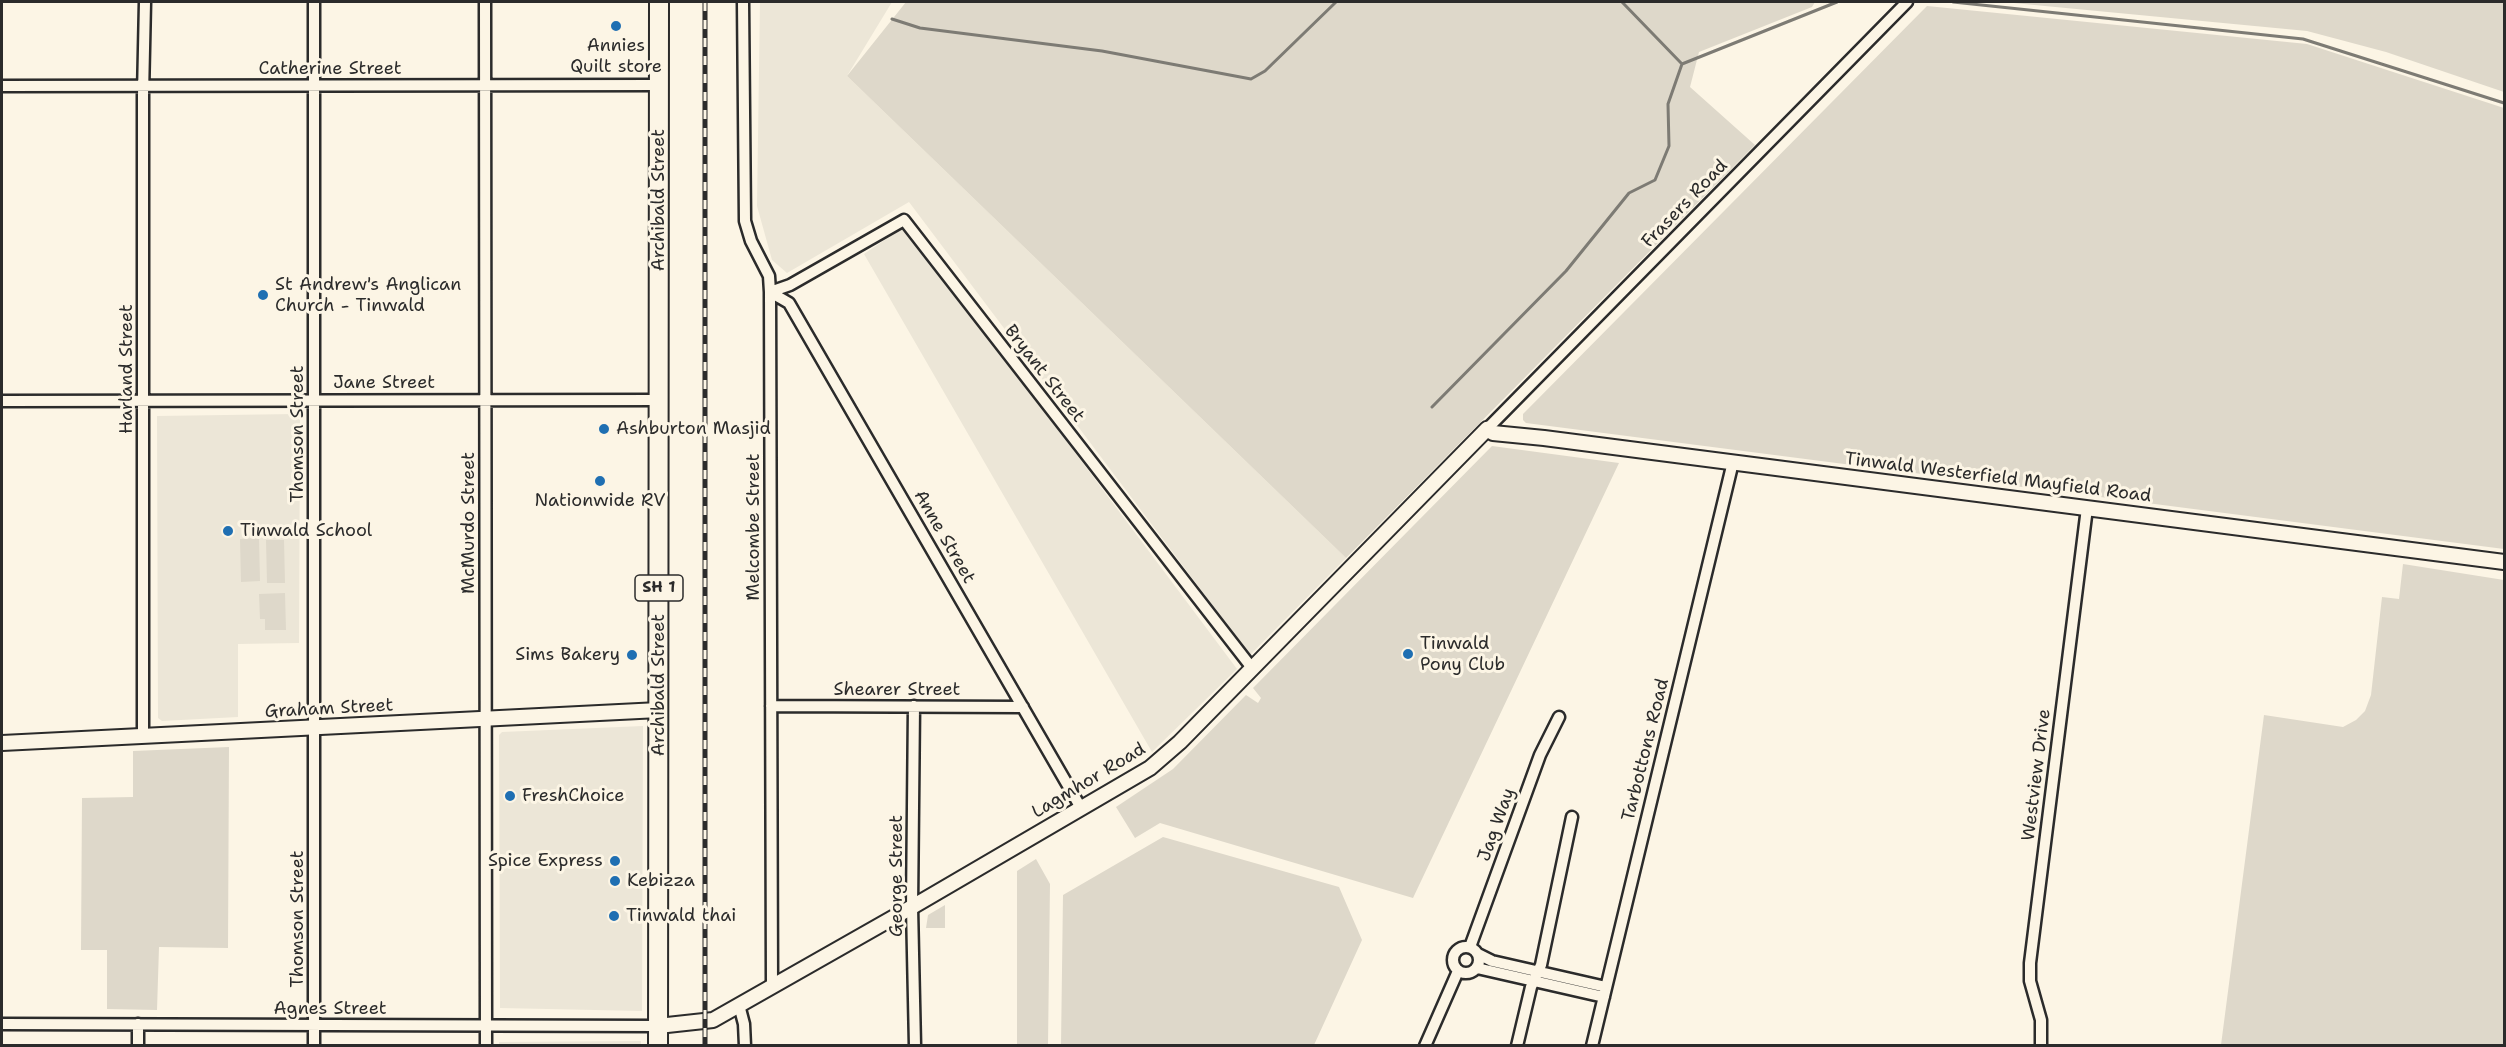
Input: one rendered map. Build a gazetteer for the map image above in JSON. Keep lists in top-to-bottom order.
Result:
{
  "streets": {
    "highway": ["Archibald Street", "SH 1"],
    "street": [
      "Catherine Street",
      "Frasers Road",
      "Harland Street",
      "Bryant Street",
      "Jane Street",
      "Thomson Street",
      "Tinwald Westerfield Mayfield Road",
      "McMurdo Street",
      "Melcombe Street",
      "Anne Street",
      "Shearer Street",
      "Graham Street",
      "Tarbottons Road",
      "Westview Drive",
      "Lagmhor Road",
      "Jag Way",
      "George Street",
      "Agnes Street"
    ]
  },
  "crossings": [
    ["Catherine Street", "Archibald Street"],
    ["Catherine Street", "Harland Street"],
    ["Catherine Street", "Thomson Street"],
    ["Catherine Street", "McMurdo Street"],
    ["Archibald Street", "Jane Street"],
    ["Archibald Street", "Graham Street"],
    ["Archibald Street", "Lagmhor Road"],
    ["Archibald Street", "Agnes Street"],
    ["Frasers Road", "Tinwald Westerfield Mayfield Road"],
    ["Frasers Road", "Lagmhor Road"],
    ["Harland Street", "Jane Street"],
    ["Harland Street", "Graham Street"],
    ["Bryant Street", "Melcombe Street"],
    ["Bryant Street", "Anne Street"],
    ["Bryant Street", "Lagmhor Road"],
    ["Jane Street", "Thomson Street"],
    ["Jane Street", "McMurdo Street"],
    ["Thomson Street", "Graham Street"],
    ["Thomson Street", "Agnes Street"],
    ["Tinwald Westerfield Mayfield Road", "Tarbottons Road"],
    ["Tinwald Westerfield Mayfield Road", "Westview Drive"],
    ["Tinwald Westerfield Mayfield Road", "Lagmhor Road"],
    ["McMurdo Street", "Graham Street"],
    ["McMurdo Street", "Agnes Street"],
    ["Melcombe Street", "Anne Street"],
    ["Melcombe Street", "Shearer Street"],
    ["Melcombe Street", "Lagmhor Road"],
    ["Anne Street", "Shearer Street"],
    ["Anne Street", "Lagmhor Road"],
    ["Shearer Street", "George Street"],
    ["Lagmhor Road", "George Street"],
    ["Lagmhor Road", "Agnes Street"]
  ],
  "places": [
    "Annies Quilt store",
    "St Andrew's Anglican Church - Tinwald",
    "Ashburton Masjid",
    "Nationwide RV",
    "Tinwald School",
    "Tinwald Pony Club",
    "Sims Bakery",
    "FreshChoice",
    "Spice Express",
    "Kebizza",
    "Tinwald thai"
  ]
}
